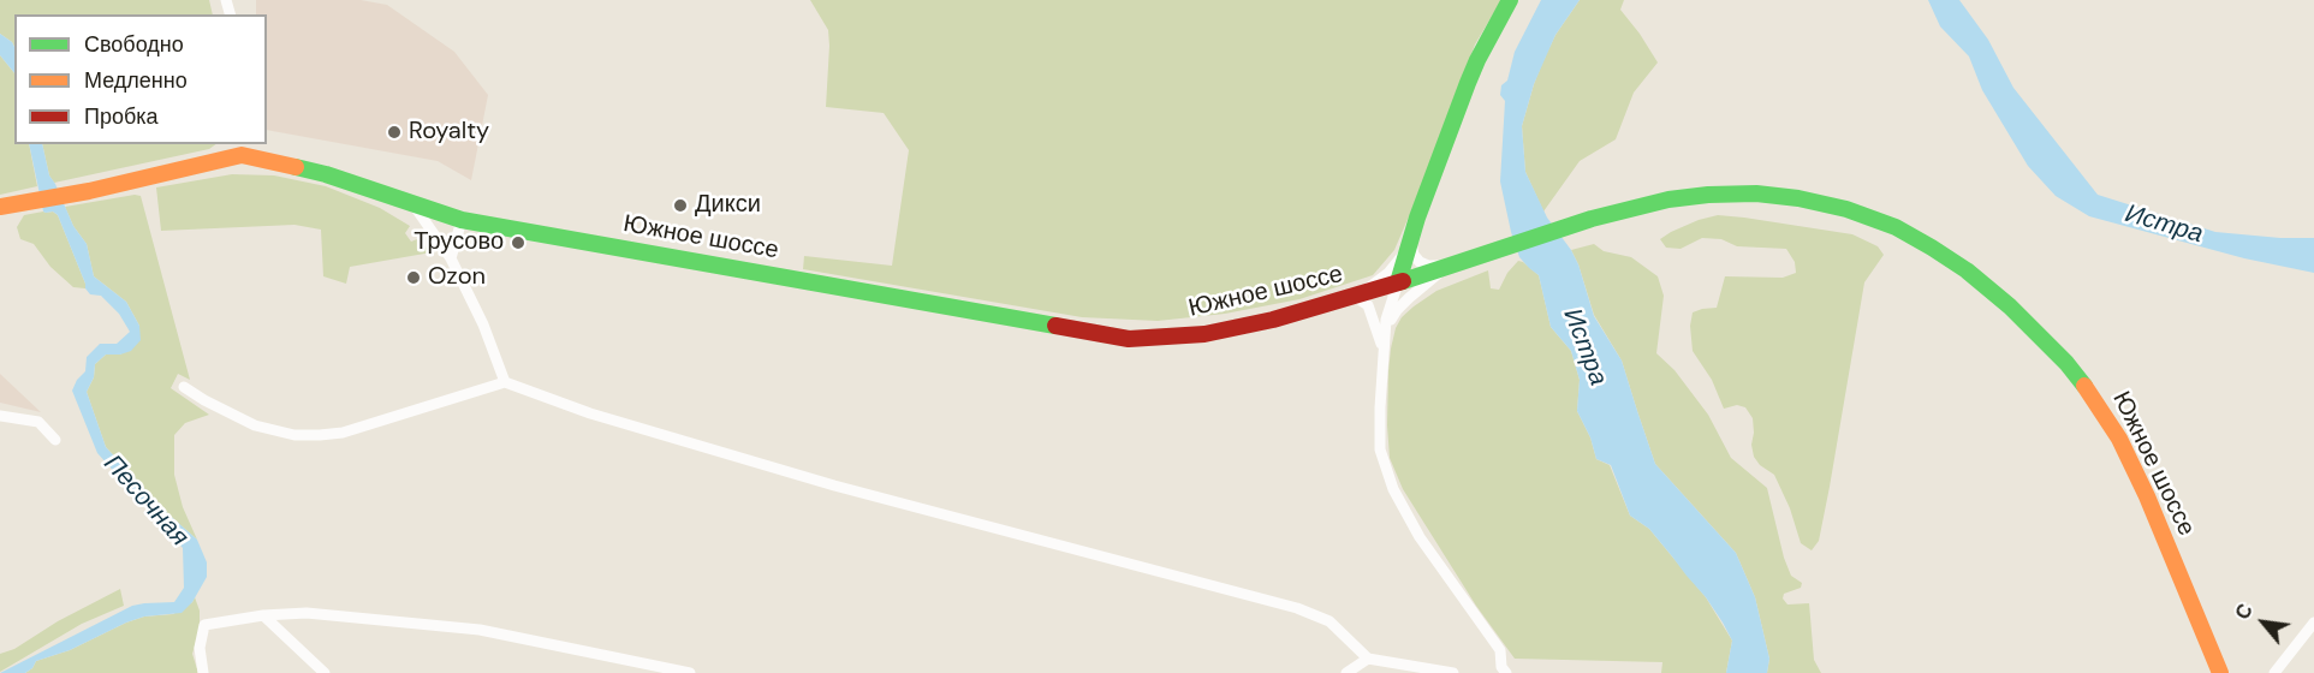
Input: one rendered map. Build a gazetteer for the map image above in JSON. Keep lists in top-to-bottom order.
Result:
{
  "streets": {
    "main road": ["Южное шоссе"]
  },
  "water": ["Истра", "Песочная"],
  "places": [
    "Royalty",
    "Дикси",
    "Трусово",
    "Ozon"
  ],
  "legend": ["Свободно", "Медленно", "Пробка"],
  "north": "top left"
}
